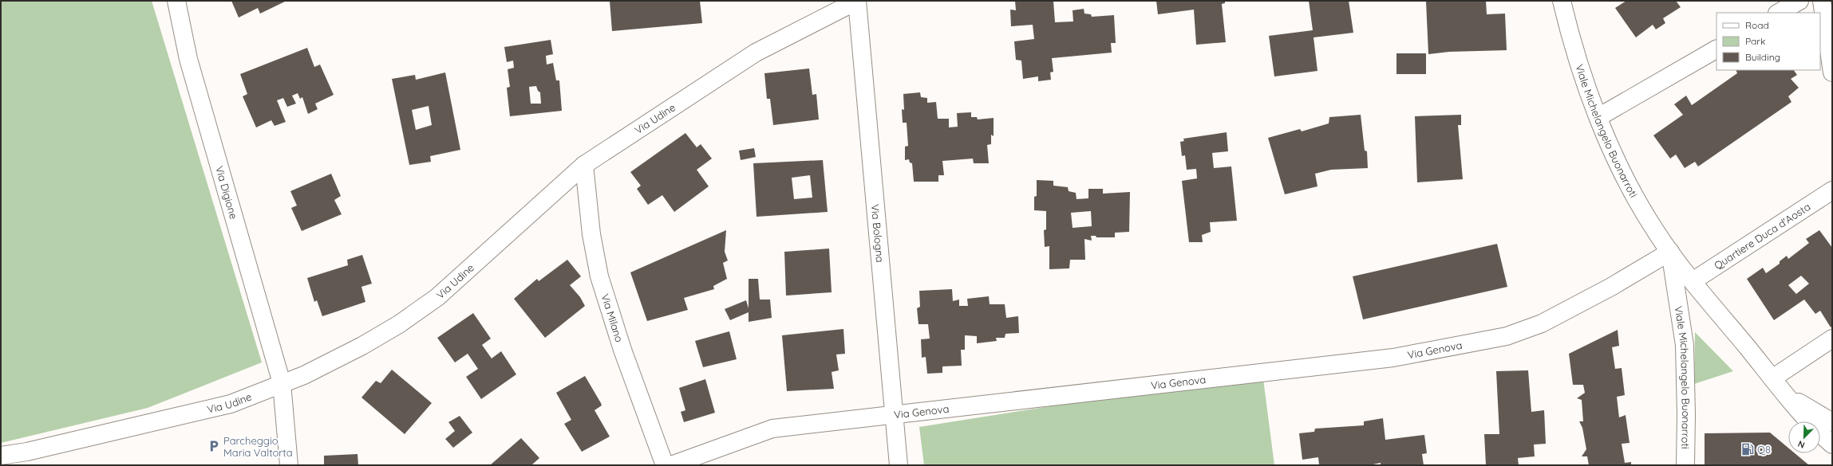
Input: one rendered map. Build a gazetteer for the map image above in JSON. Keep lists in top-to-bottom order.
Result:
{
  "streets": {
    "street": [
      "Via Udine",
      "Viale Michelangelo Buonarroti",
      "Via Digione",
      "Via Bologna",
      "Quartiere Duca d'Aosta",
      "Via Milano",
      "Via Genova"
    ]
  },
  "crossings": [
    ["Via Udine", "Via Digione"],
    ["Via Udine", "Via Bologna"],
    ["Via Udine", "Via Milano"],
    ["Viale Michelangelo Buonarroti", "Quartiere Duca d'Aosta"],
    ["Viale Michelangelo Buonarroti", "Via Genova"],
    ["Via Bologna", "Via Genova"]
  ],
  "places": {
    "parking": ["Parcheggio Maria Valtorta"],
    "fuel station": ["Q8"]
  },
  "legend": ["Road", "Park", "Building"],
  "north": "bottom left"
}
